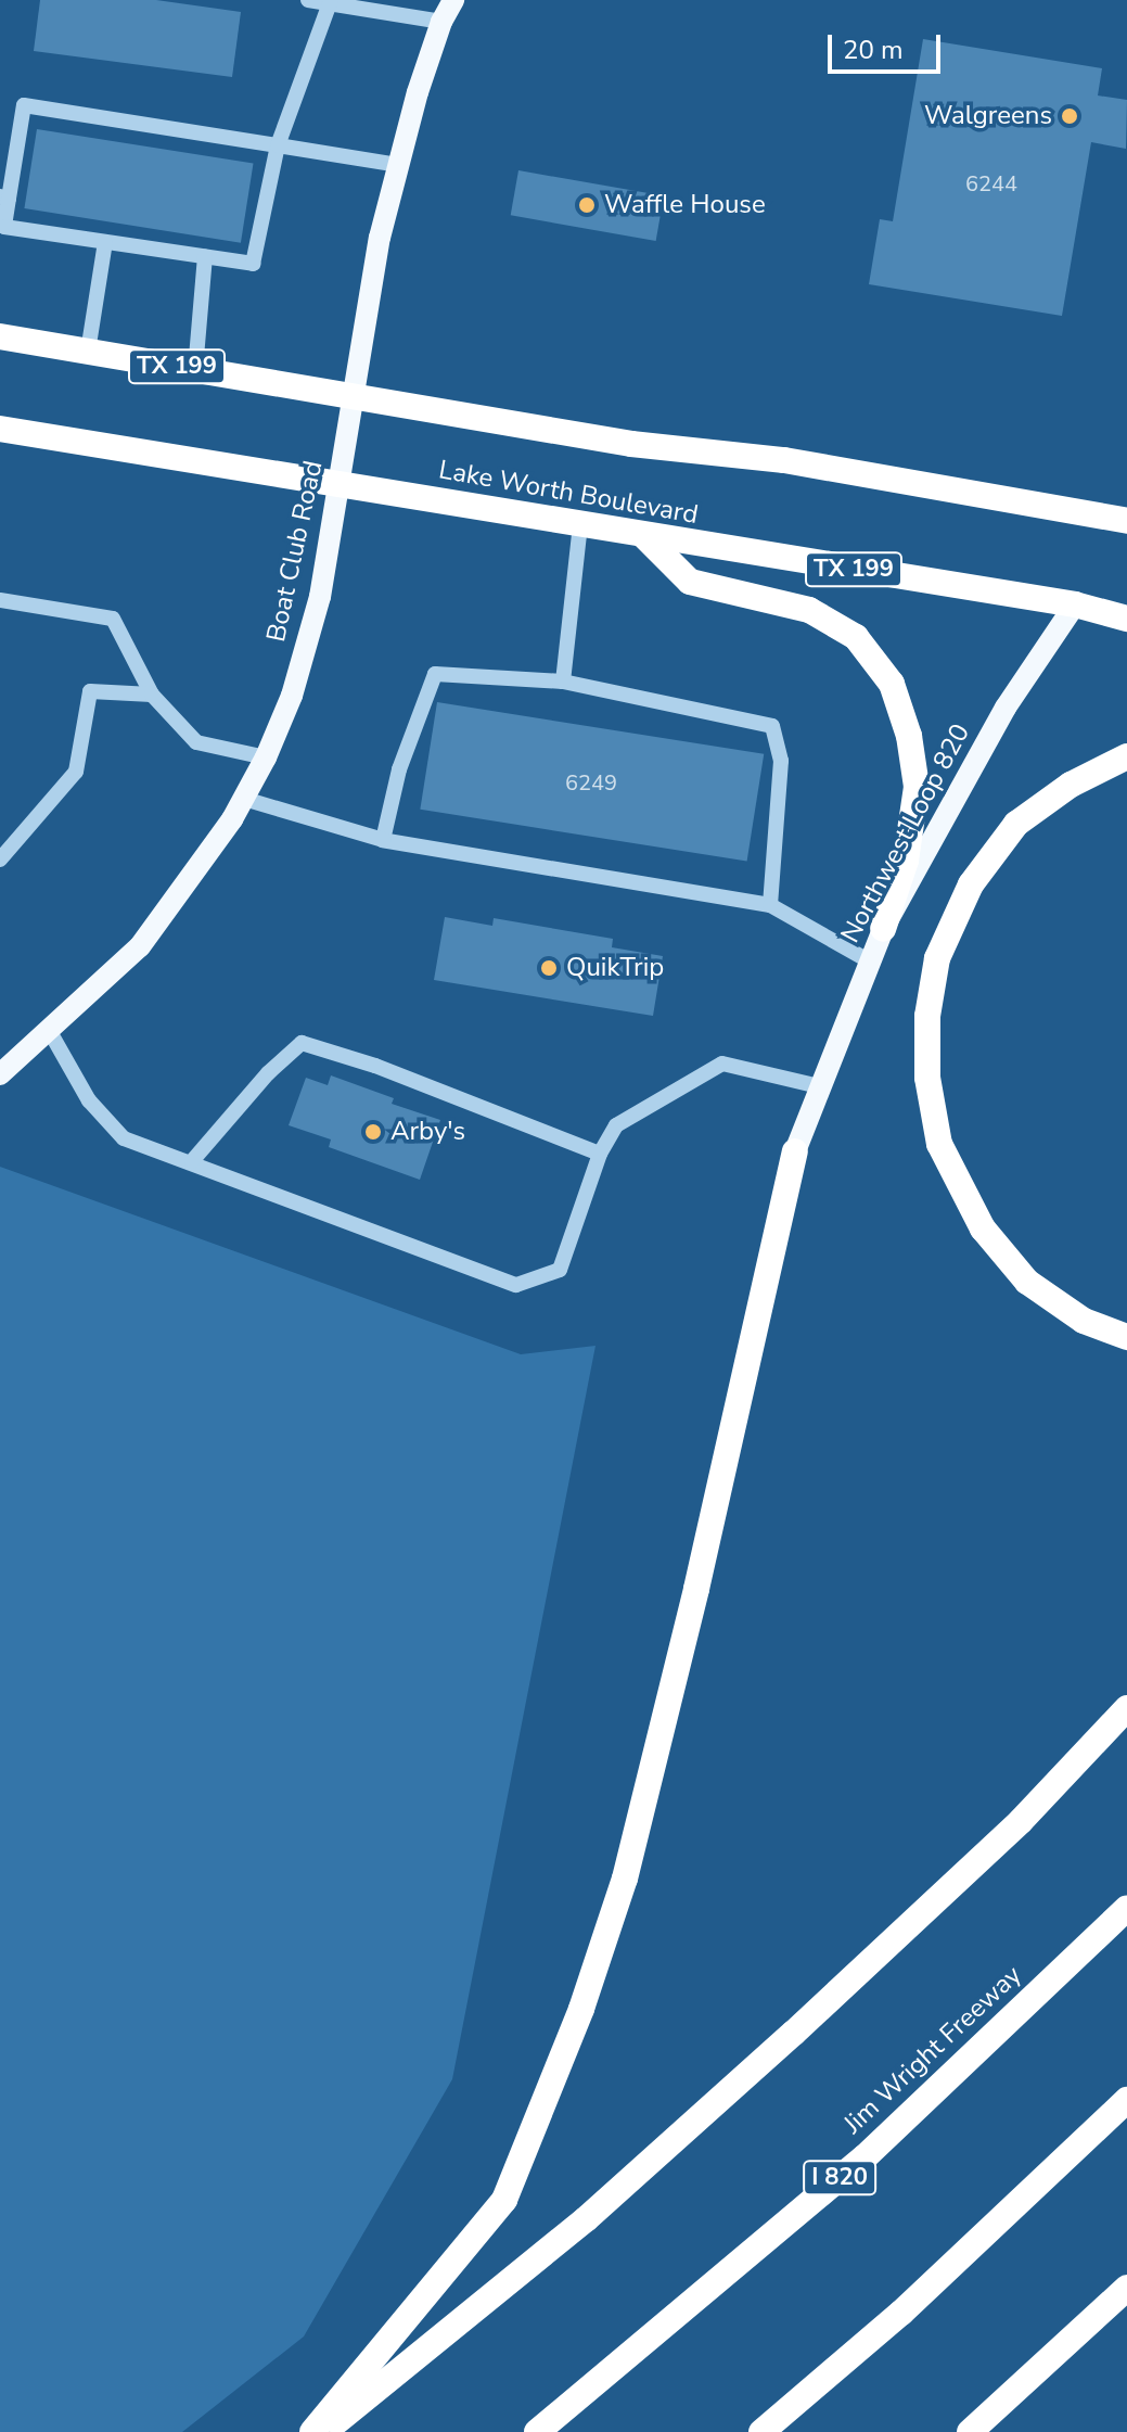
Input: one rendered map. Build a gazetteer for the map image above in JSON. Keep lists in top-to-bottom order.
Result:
{
  "streets": {
    "highway": [
      "TX 199",
      "Lake Worth Boulevard",
      "Jim Wright Freeway",
      "I 820"
    ],
    "main road": ["Boat Club Road", "Northwest Loop 820"]
  },
  "crossings": [
    ["TX 199", "Boat Club Road"],
    ["Lake Worth Boulevard", "Boat Club Road"],
    ["Lake Worth Boulevard", "Northwest Loop 820"]
  ],
  "places": [
    "Walgreens",
    "Waffle House",
    "QuikTrip",
    "Arby's"
  ],
  "house_numbers": ["6244", "6249"],
  "scale_bar": "20 m"
}
